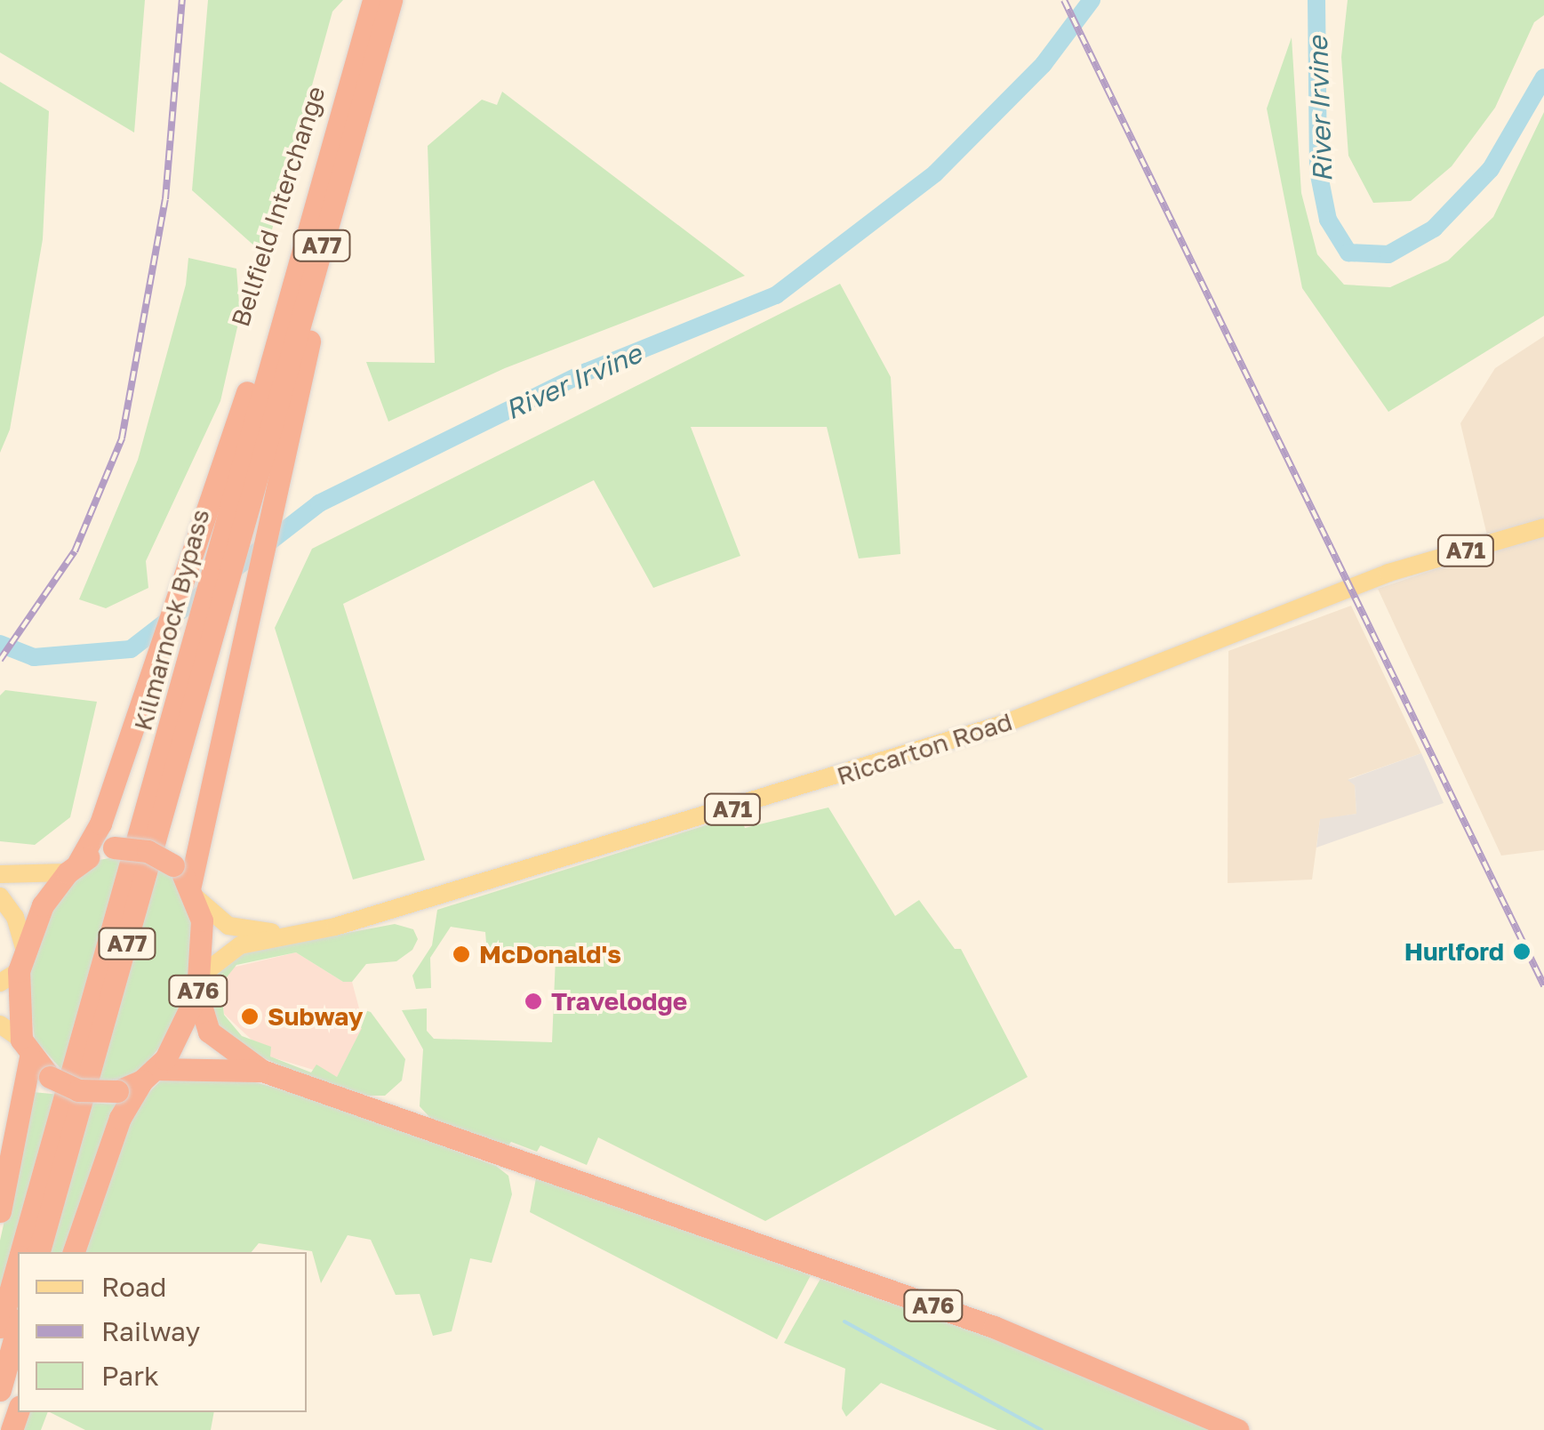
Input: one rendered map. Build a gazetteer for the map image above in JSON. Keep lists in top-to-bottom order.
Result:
{
  "streets": {
    "highway": [
      "Bellfield Interchange",
      "A77",
      "Kilmarnock Bypass",
      "A76"
    ],
    "main road": ["A71", "Riccarton Road"]
  },
  "crossings": [
    ["Bellfield Interchange", "A77"],
    ["Bellfield Interchange", "Kilmarnock Bypass"],
    ["Bellfield Interchange", "Riccarton Road"],
    ["Bellfield Interchange", "A76"],
    ["A77", "Kilmarnock Bypass"],
    ["A77", "Riccarton Road"],
    ["A77", "A76"],
    ["Riccarton Road", "A76"]
  ],
  "water": ["River Irvine"],
  "places": [
    "Hurlford",
    "McDonald's",
    "Travelodge",
    "Subway"
  ],
  "legend": ["Road", "Railway", "Park"]
}
